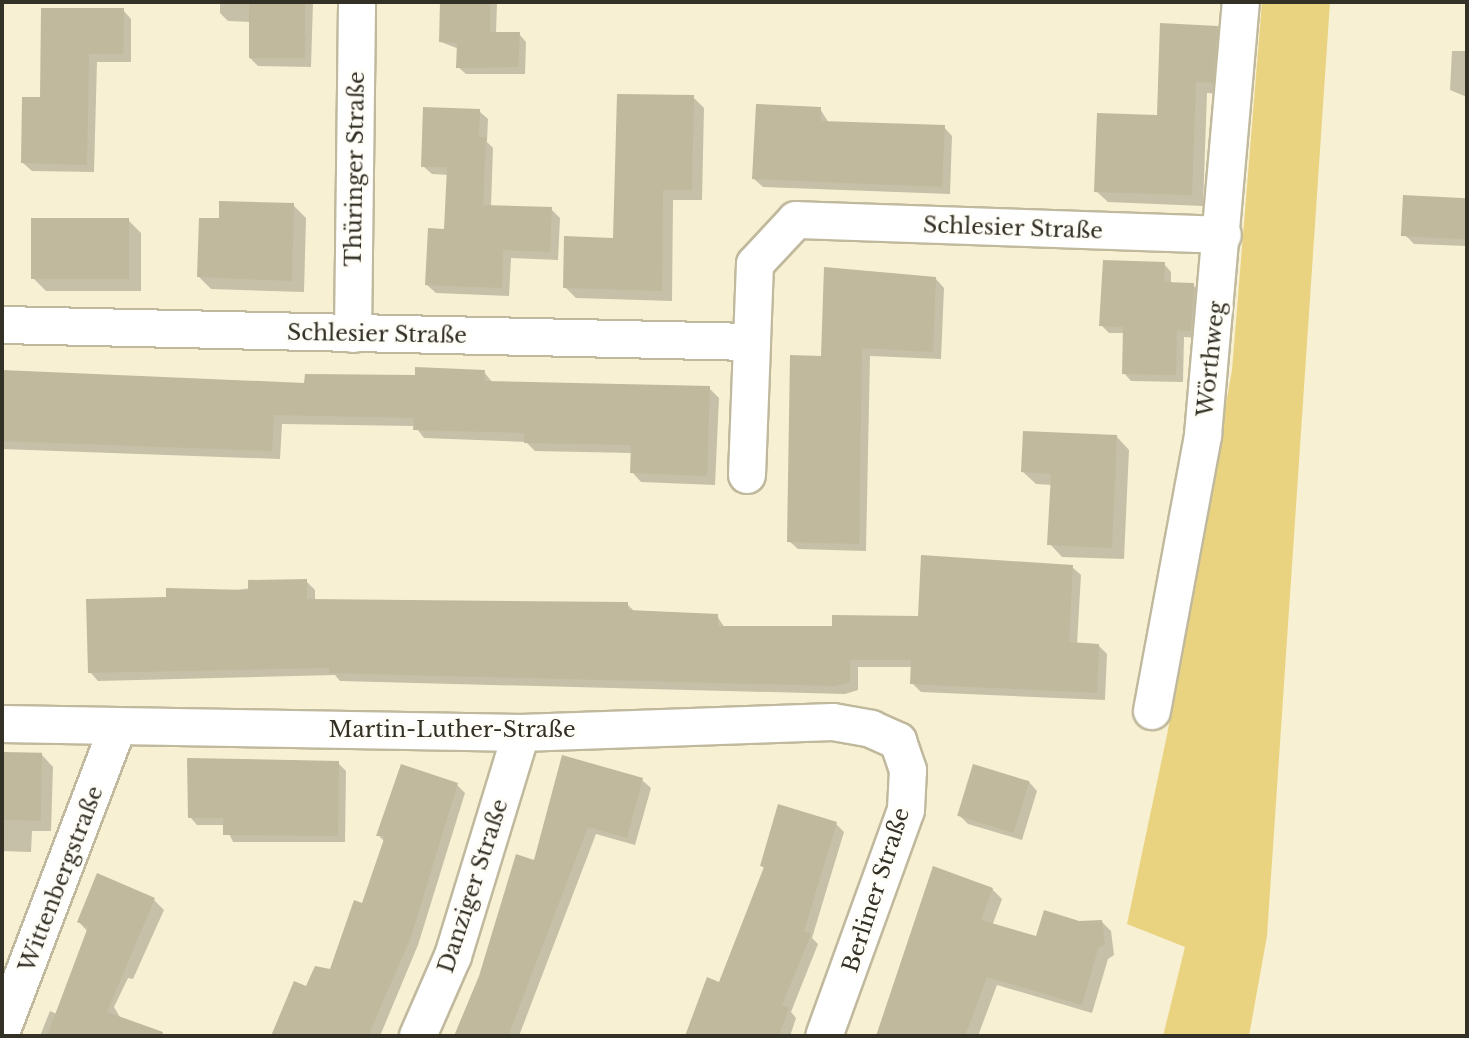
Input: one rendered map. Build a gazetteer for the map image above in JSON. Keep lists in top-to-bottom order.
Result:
{
  "streets": {
    "street": [
      "Thüringer Straße",
      "Schlesier Straße",
      "Wörthweg",
      "Martin-Luther-Straße",
      "Wittenbergstraße",
      "Danziger Straße",
      "Berliner Straße"
    ]
  },
  "crossings": [
    ["Thüringer Straße", "Schlesier Straße"],
    ["Schlesier Straße", "Wörthweg"],
    ["Martin-Luther-Straße", "Wittenbergstraße"],
    ["Martin-Luther-Straße", "Danziger Straße"],
    ["Martin-Luther-Straße", "Berliner Straße"]
  ]
}
